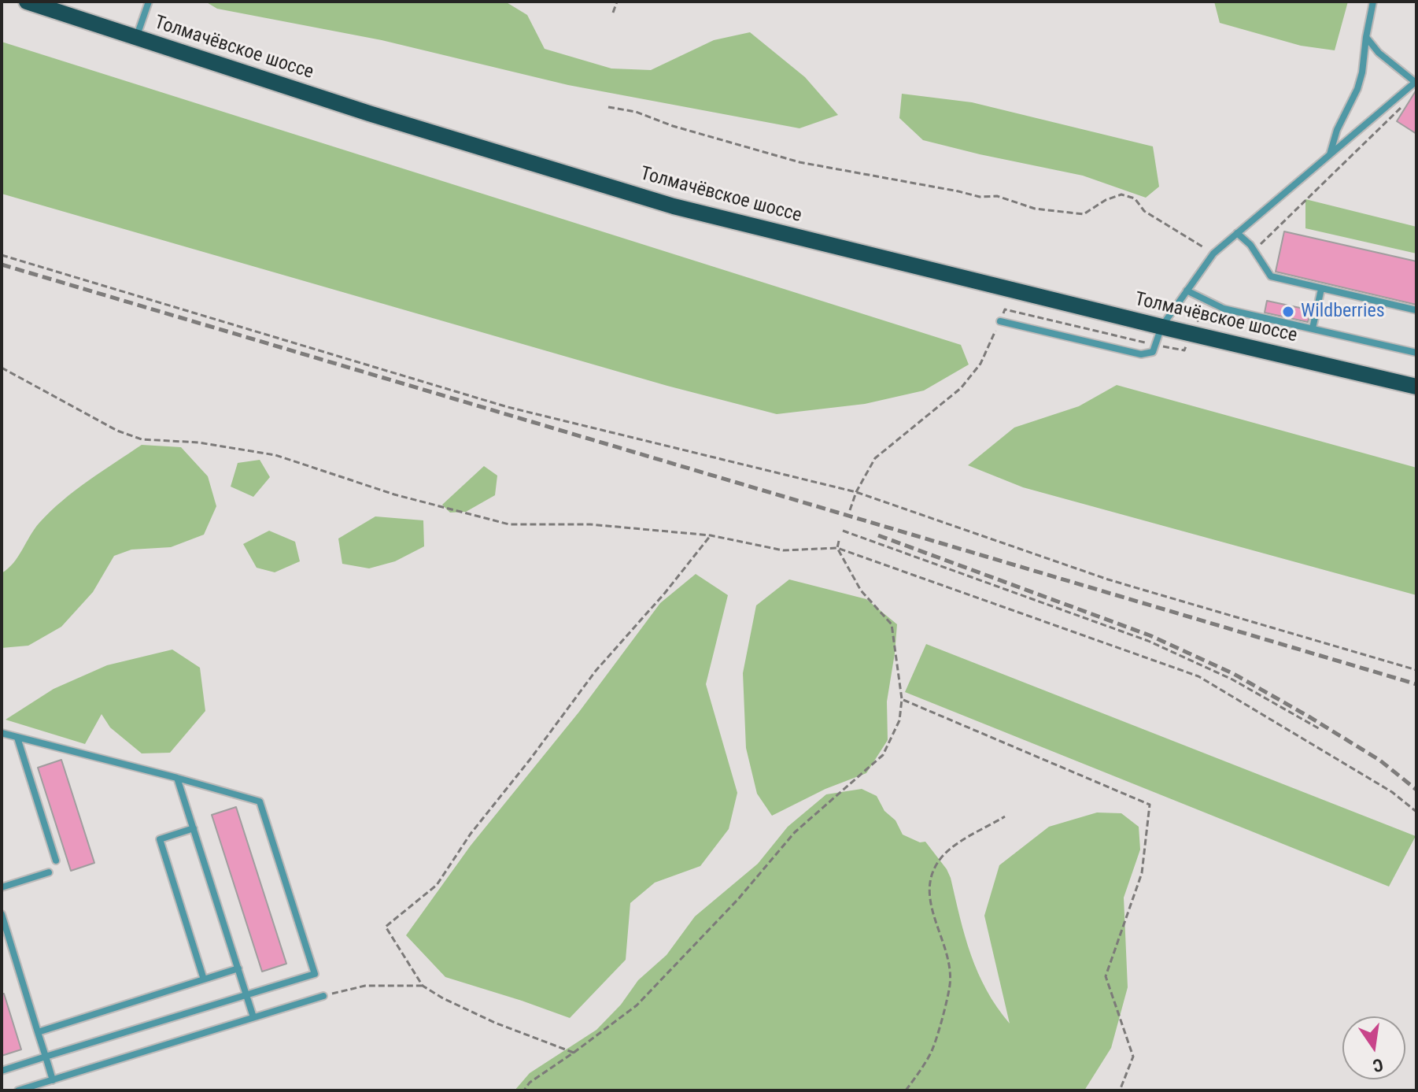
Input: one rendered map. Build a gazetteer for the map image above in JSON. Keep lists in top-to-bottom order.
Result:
{
  "streets": {
    "main road": ["Толмачёвское шоссе"]
  },
  "places": ["Wildberries"],
  "north": "bottom"
}
